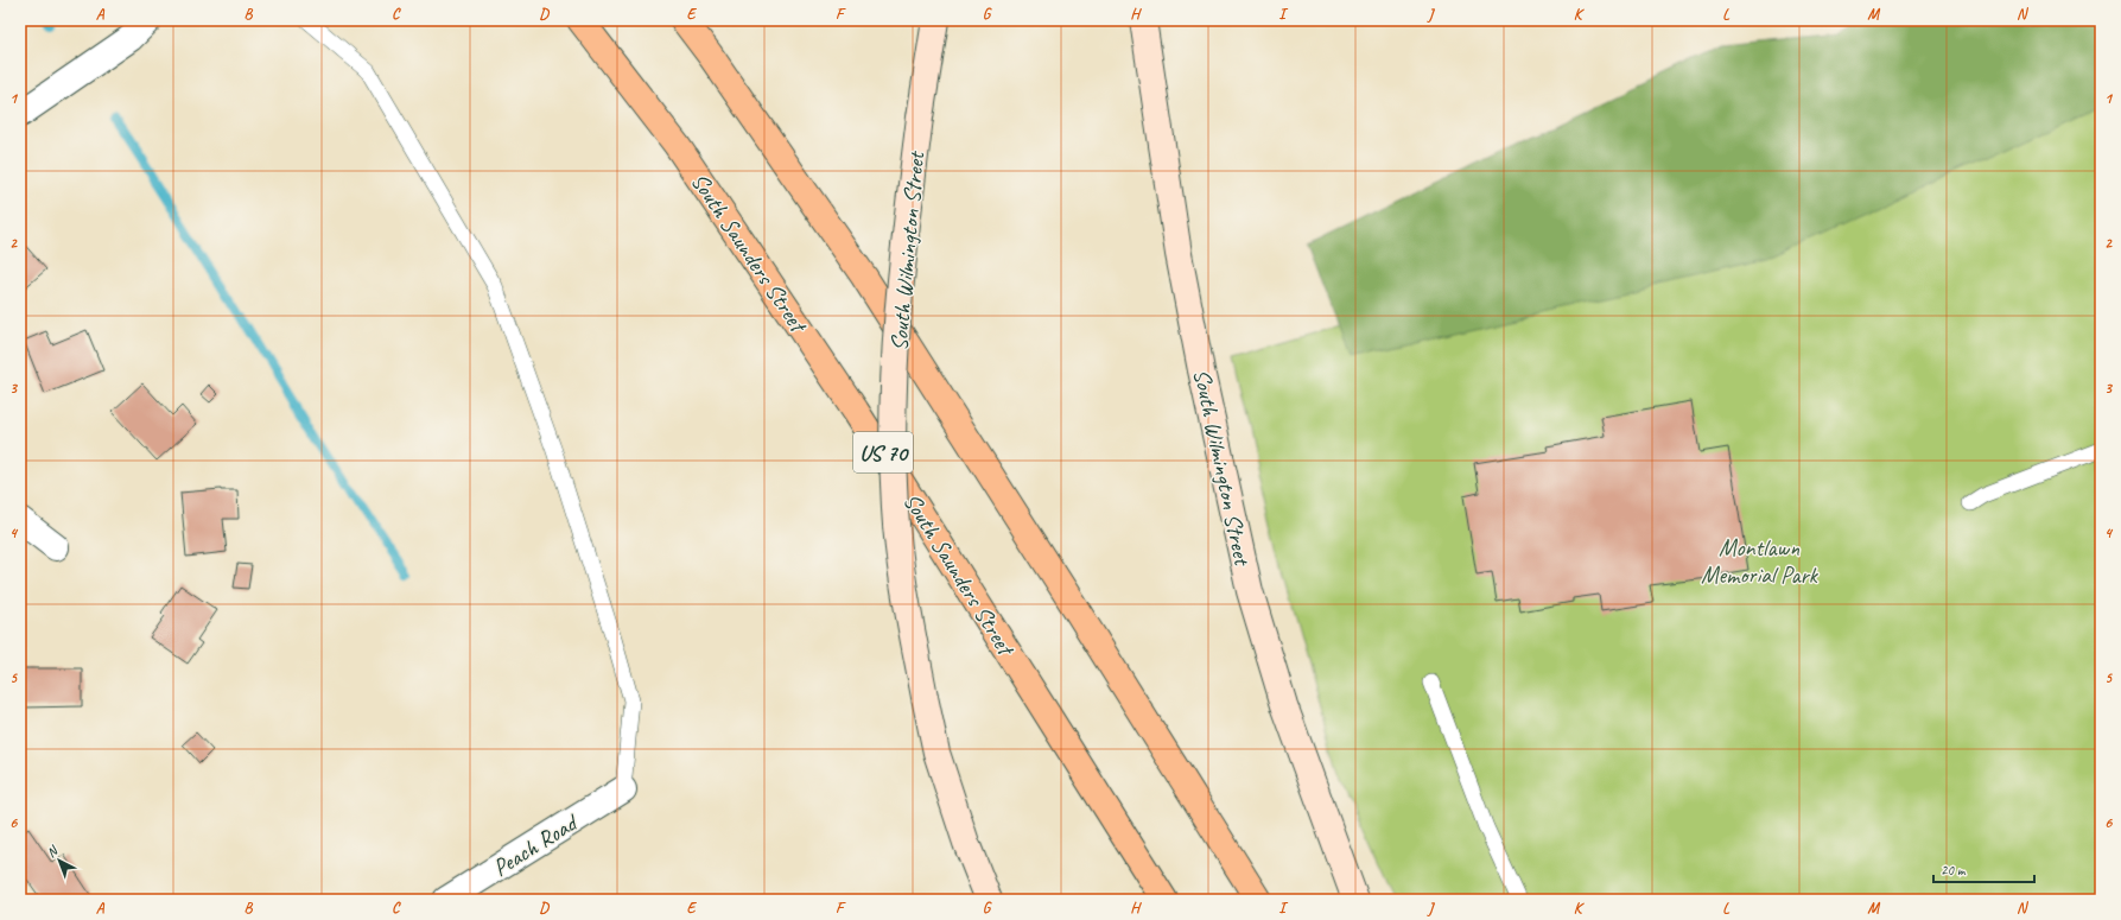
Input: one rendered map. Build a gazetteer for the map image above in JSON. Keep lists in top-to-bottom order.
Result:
{
  "streets": {
    "highway": ["South Saunders Street", "US 70"],
    "main road": ["South Wilmington Street"],
    "street": ["Peach Road"]
  },
  "parks": ["Montlawn Memorial Park"],
  "scale_bar": "20 m",
  "north": "top left",
  "grid": {
    "columns": [
      "A",
      "B",
      "C",
      "D",
      "E",
      "F",
      "G",
      "H",
      "I",
      "J",
      "K",
      "L",
      "M",
      "N"
    ],
    "rows": [
      "1",
      "2",
      "3",
      "4",
      "5",
      "6"
    ]
  }
}
